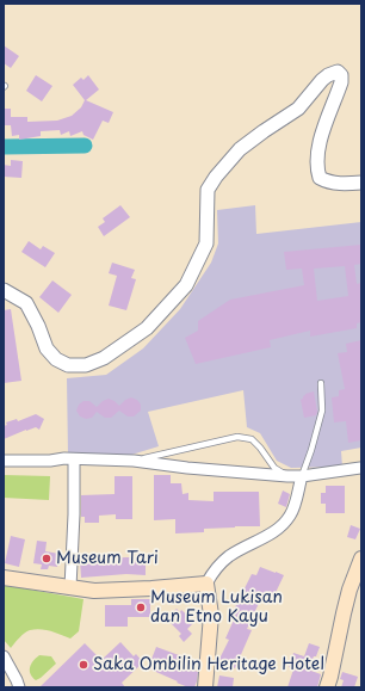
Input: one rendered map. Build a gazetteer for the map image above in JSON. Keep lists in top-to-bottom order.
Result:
{
  "places": ["Museum Tari", "Museum Lukisan dan Etno Kayu", "Saka Ombilin Heritage Hotel"]
}
